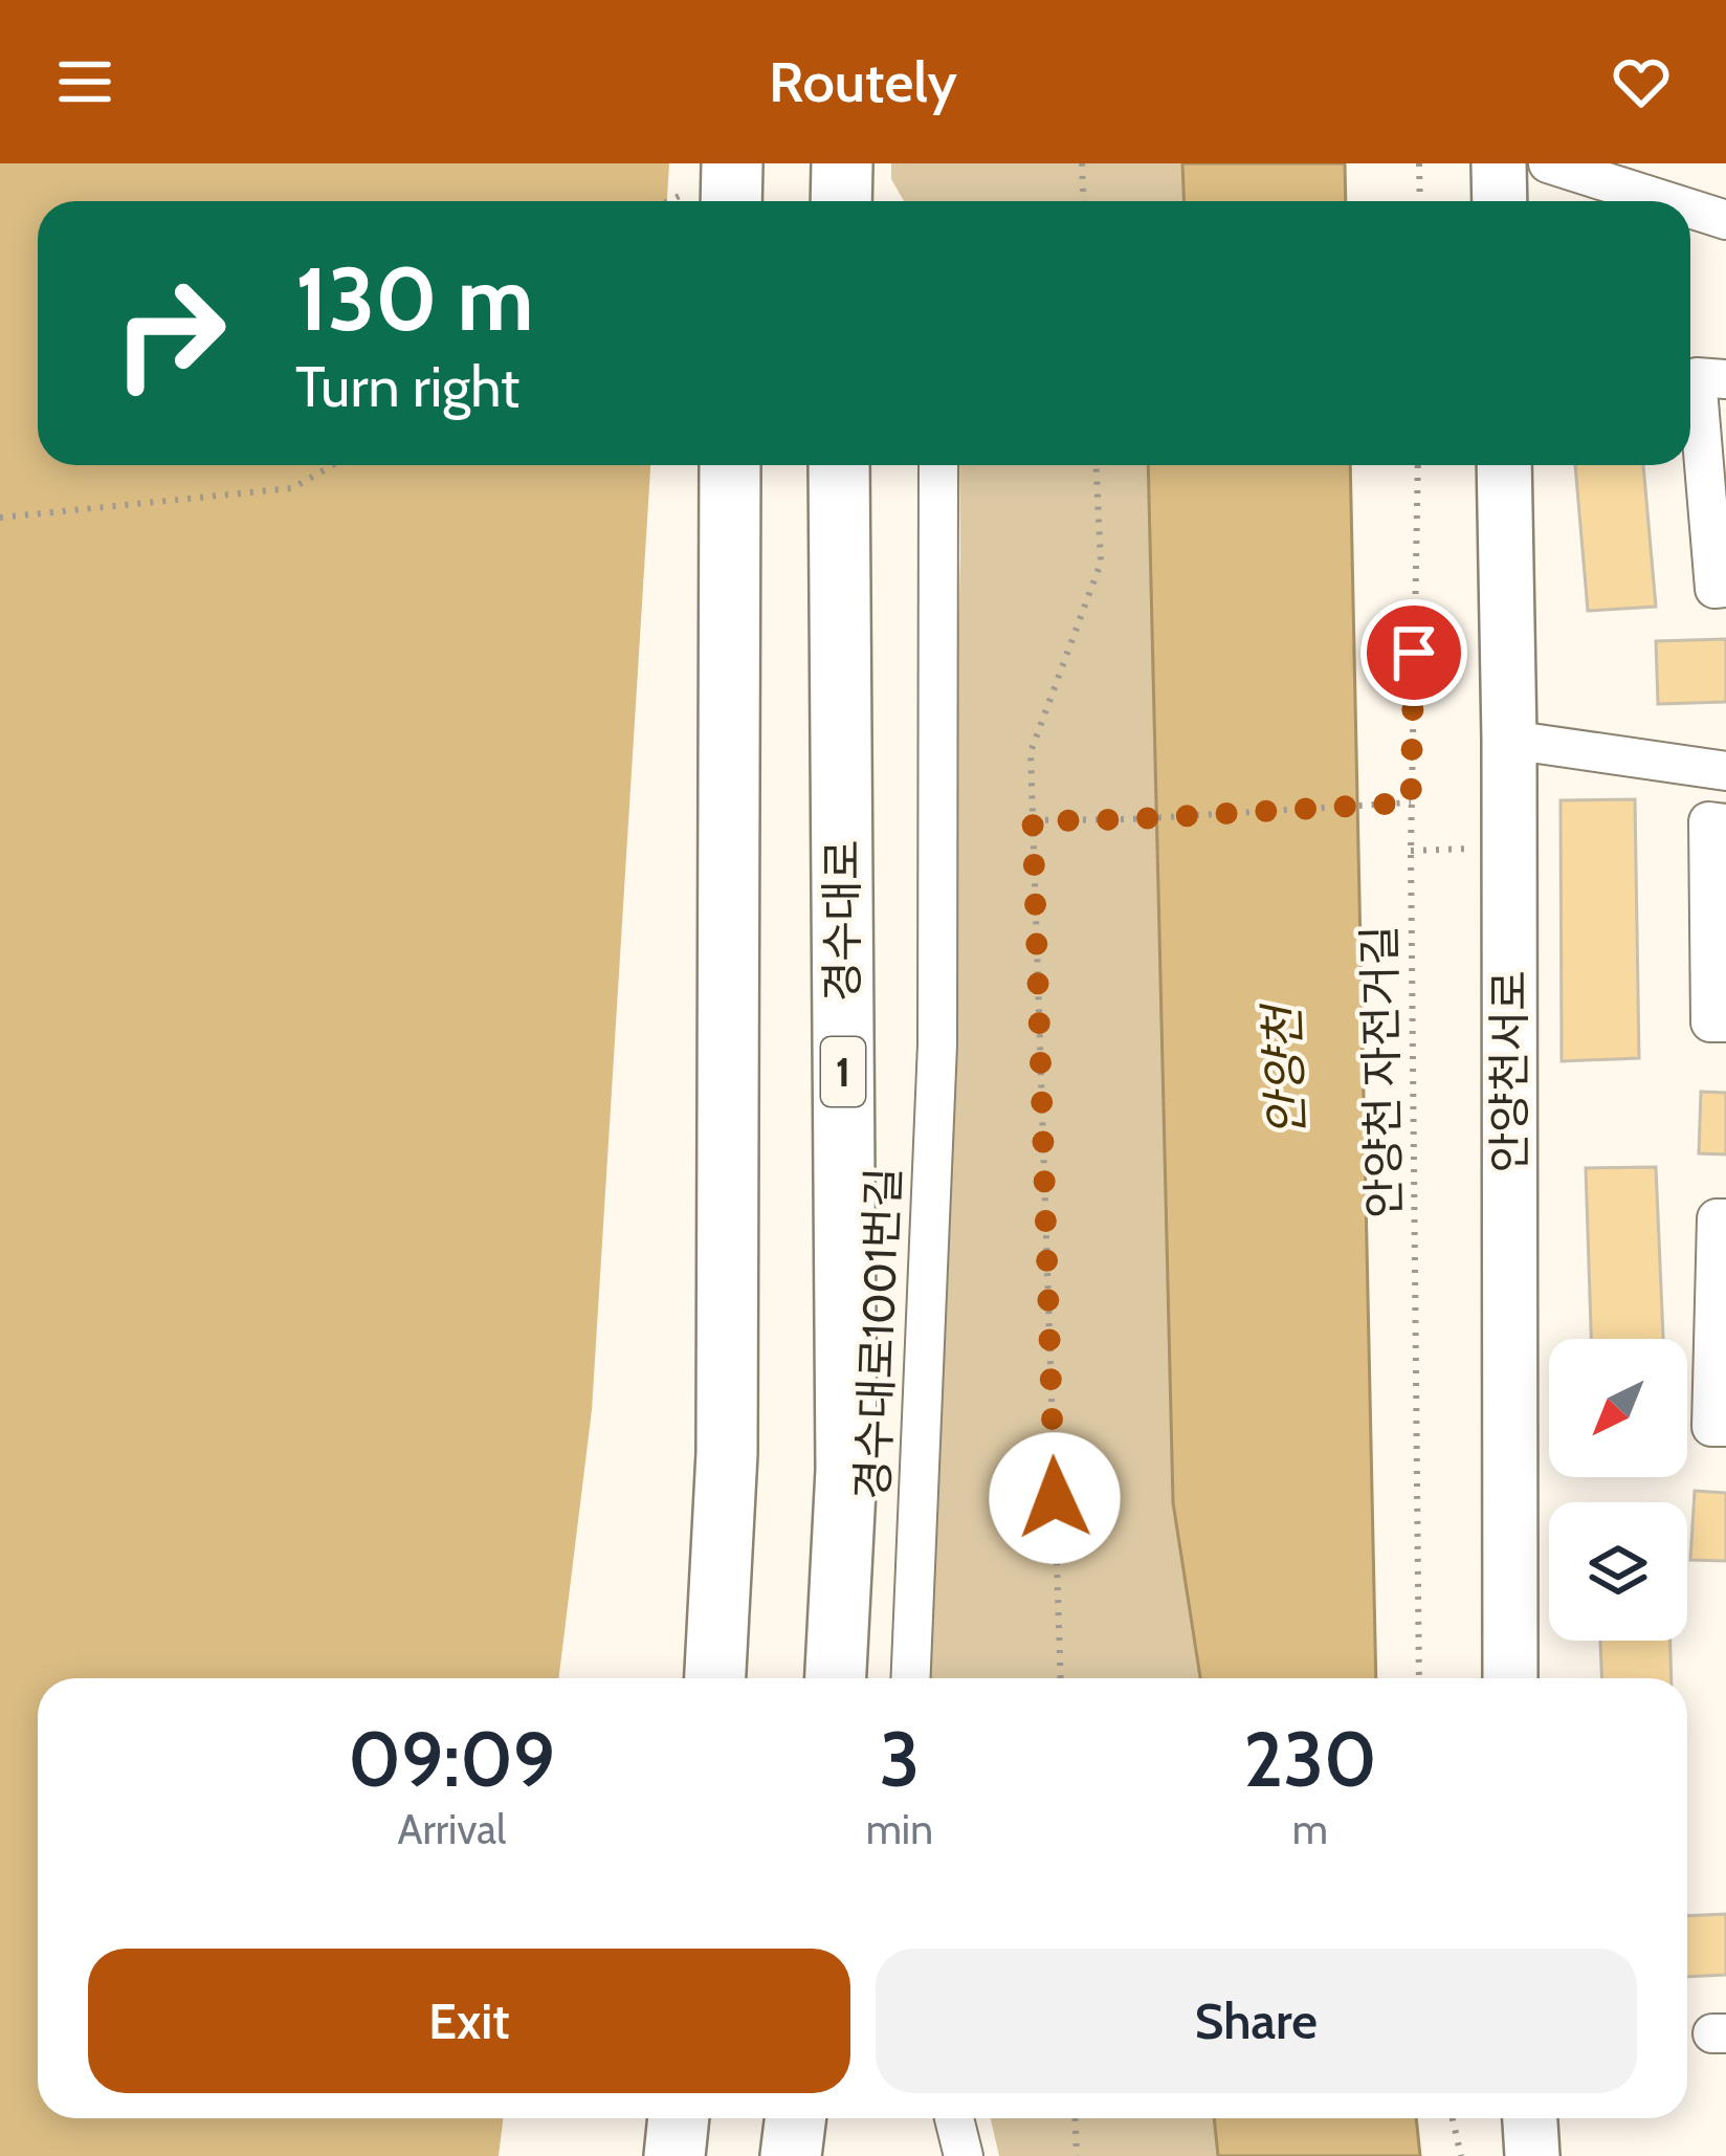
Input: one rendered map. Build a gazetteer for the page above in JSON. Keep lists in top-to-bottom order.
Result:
{
  "streets": {
    "main road": ["경수대로", "1"],
    "street": ["안양천서로", "경수대로1001번길"],
    "path": ["안양천 자전거길"]
  },
  "water": ["안양천"],
  "north": "bottom left",
  "page": {
    "header": "Routely",
    "turn": ["130 m", "Turn right"],
    "eta": [
      "09:09",
      "Arrival",
      "3",
      "min",
      "230",
      "m"
    ],
    "buttons": ["Exit", "Share"]
  }
}
